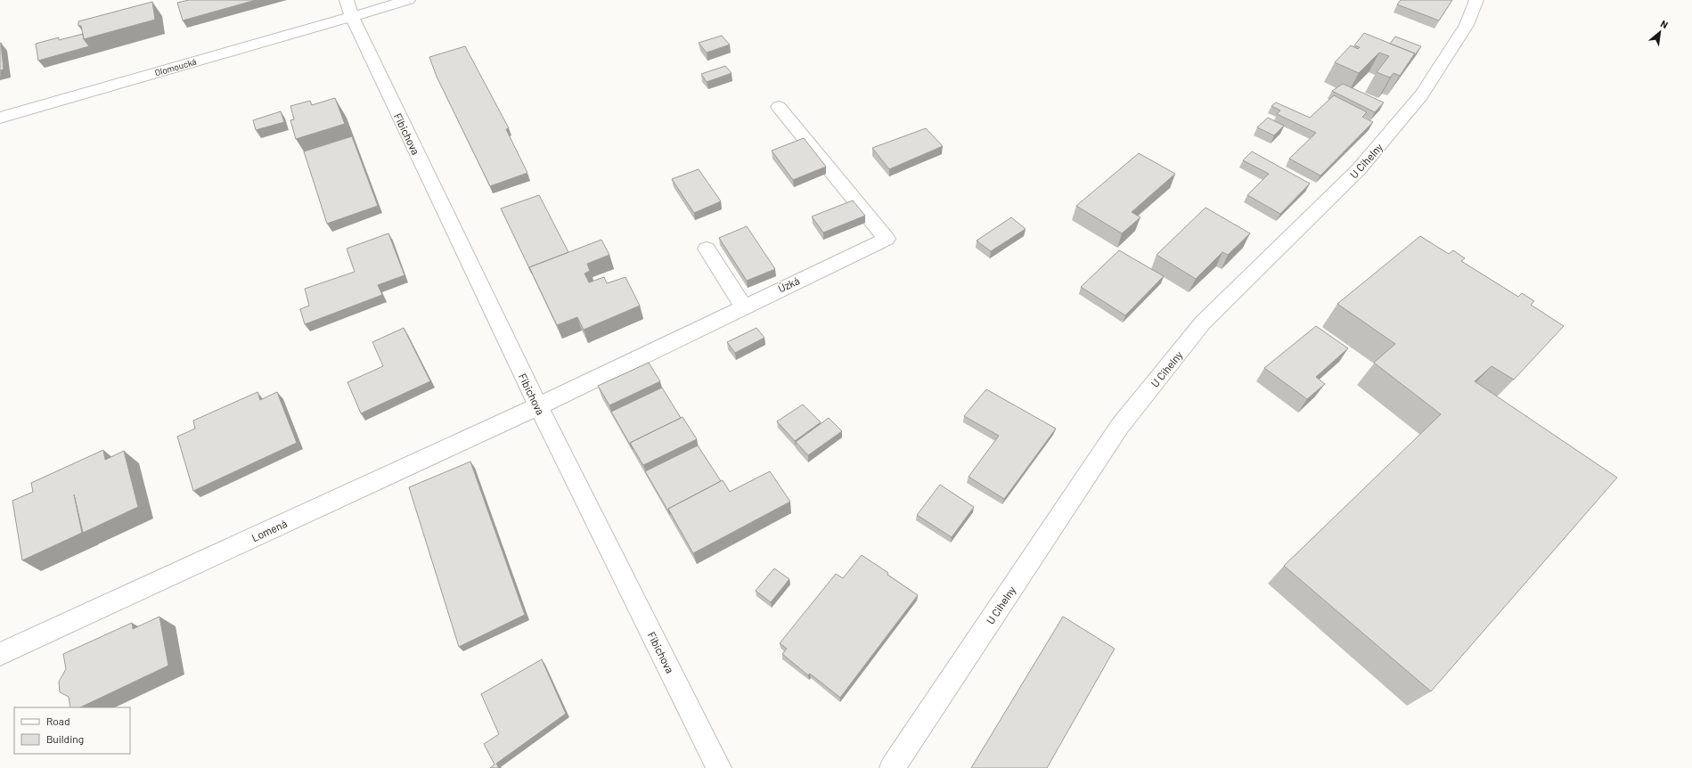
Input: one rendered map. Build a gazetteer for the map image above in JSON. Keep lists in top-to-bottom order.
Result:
{
  "streets": {
    "street": [
      "Olomoucká",
      "Fibichova",
      "U Cihelny",
      "Úzká",
      "Lomená"
    ]
  },
  "crossings": [
    ["Olomoucká", "Fibichova"],
    ["Fibichova", "Úzká"],
    ["Fibichova", "Lomená"],
    ["Úzká", "Lomená"]
  ],
  "legend": ["Road", "Building"],
  "north": "top right"
}
